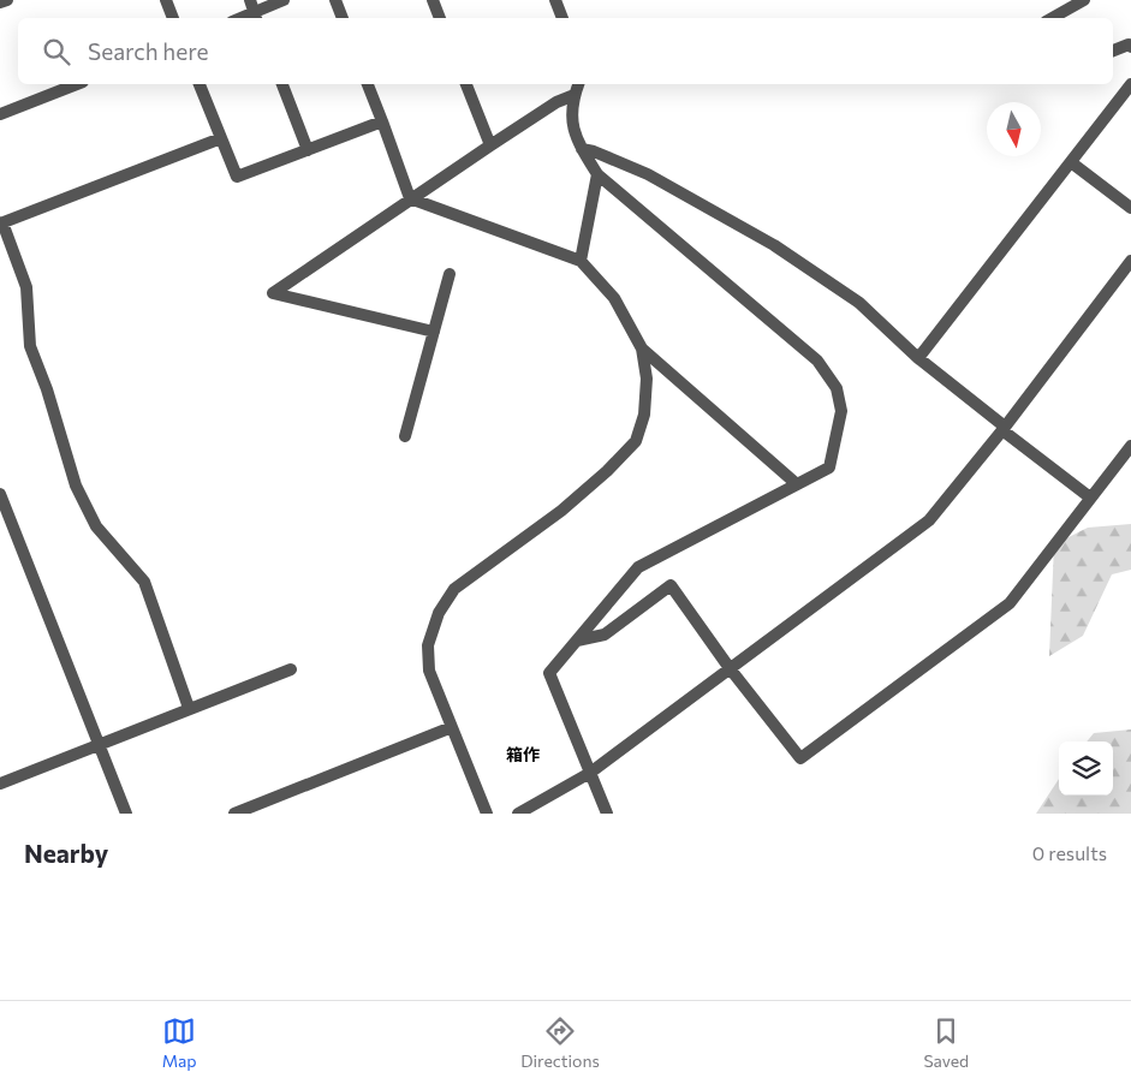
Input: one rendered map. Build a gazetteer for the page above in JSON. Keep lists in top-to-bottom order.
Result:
{
  "districts": ["箱作"],
  "north": "bottom",
  "page": {
    "search": "Search here",
    "heading": ["Nearby", "0 results"],
    "nav": ["Map", "Directions", "Saved"]
  }
}
